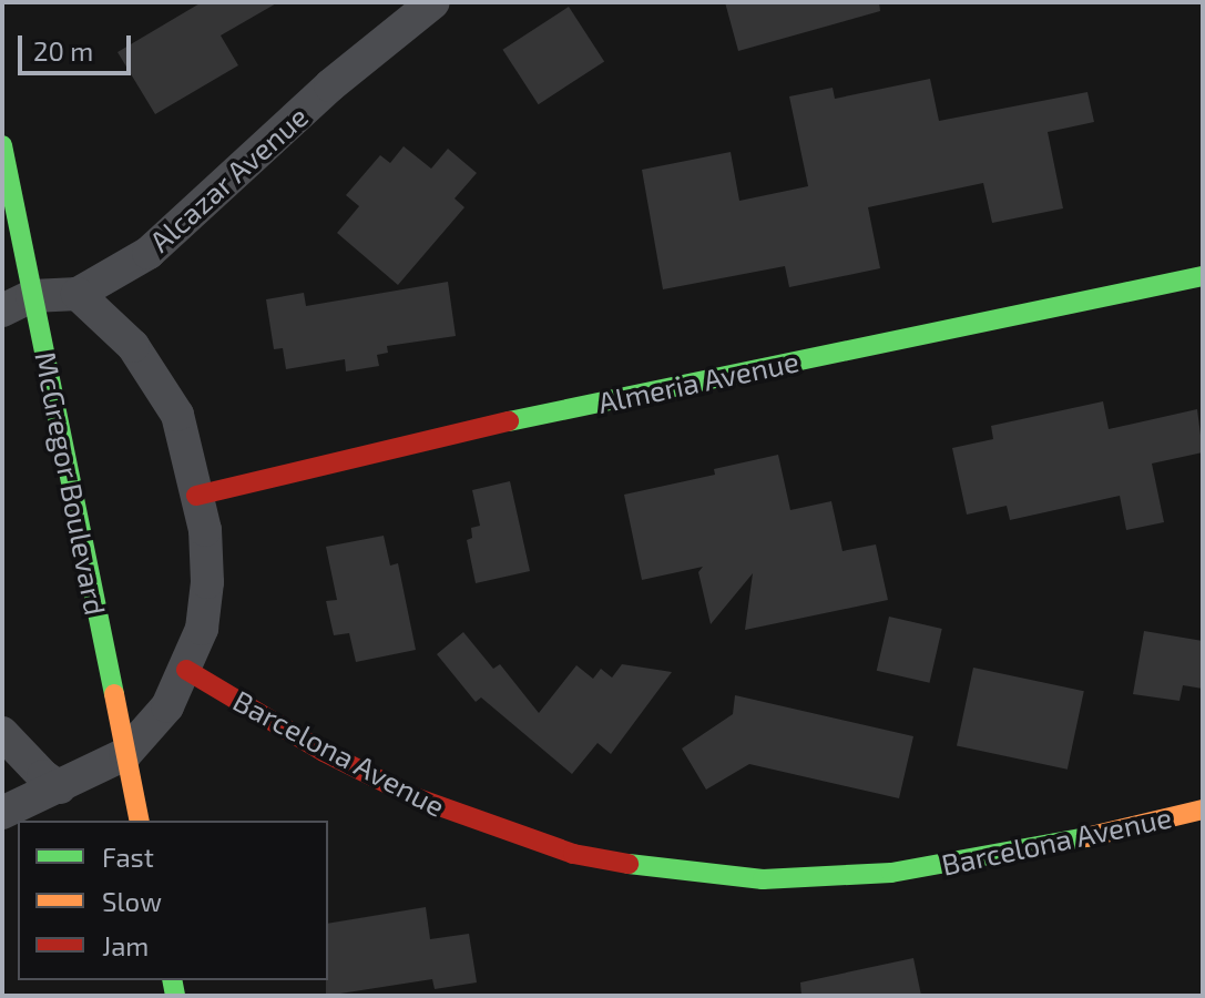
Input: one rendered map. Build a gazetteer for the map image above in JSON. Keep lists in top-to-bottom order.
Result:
{
  "streets": {
    "street": [
      "Alcazar Avenue",
      "Almeria Avenue",
      "McGregor Boulevard",
      "Barcelona Avenue"
    ]
  },
  "crossings": [
    ["Alcazar Avenue", "McGregor Boulevard"]
  ],
  "legend": ["Fast", "Slow", "Jam"],
  "scale_bar": "20 m"
}
